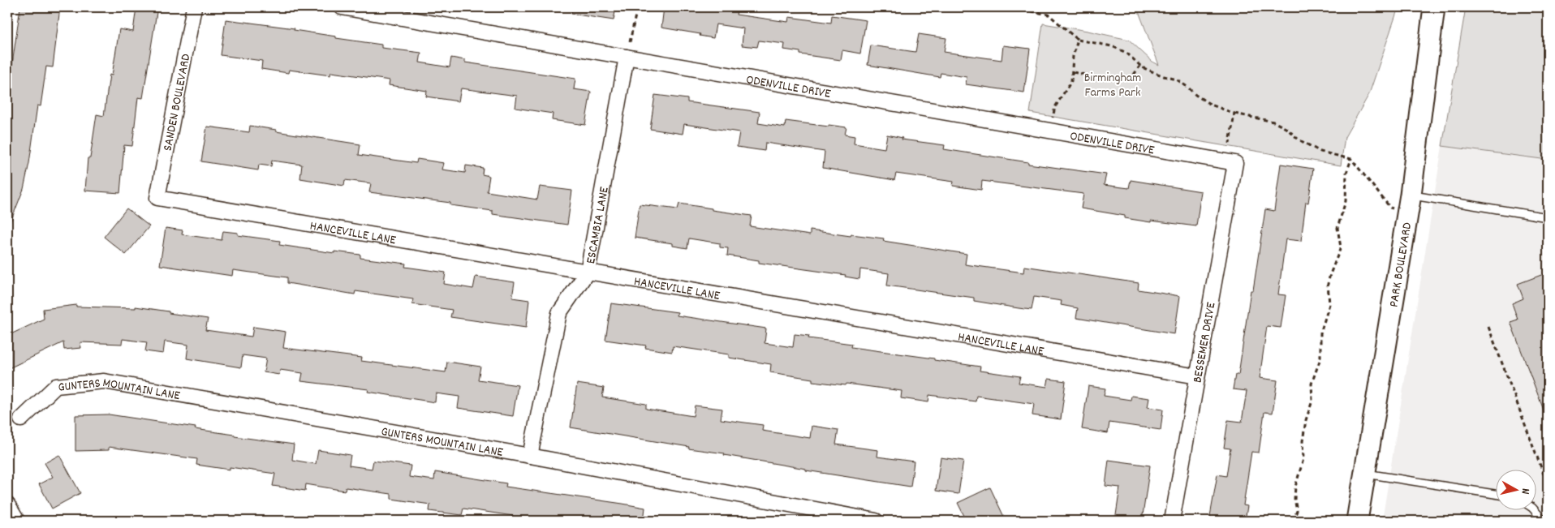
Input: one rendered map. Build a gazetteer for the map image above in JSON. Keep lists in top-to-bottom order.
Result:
{
  "streets": {
    "main road": ["PARK BOULEVARD"],
    "street": [
      "ODENVILLE DRIVE",
      "SANDEN BOULEVARD",
      "ESCAMBIA LANE",
      "HANCEVILLE LANE",
      "BESSEMER DRIVE",
      "GUNTERS MOUNTAIN LANE"
    ]
  },
  "crossings": [
    ["ODENVILLE DRIVE", "ESCAMBIA LANE"],
    ["ODENVILLE DRIVE", "BESSEMER DRIVE"],
    ["SANDEN BOULEVARD", "HANCEVILLE LANE"],
    ["ESCAMBIA LANE", "HANCEVILLE LANE"],
    ["ESCAMBIA LANE", "GUNTERS MOUNTAIN LANE"],
    ["HANCEVILLE LANE", "BESSEMER DRIVE"]
  ],
  "parks": ["Birmingham Farms Park"],
  "north": "right"
}
